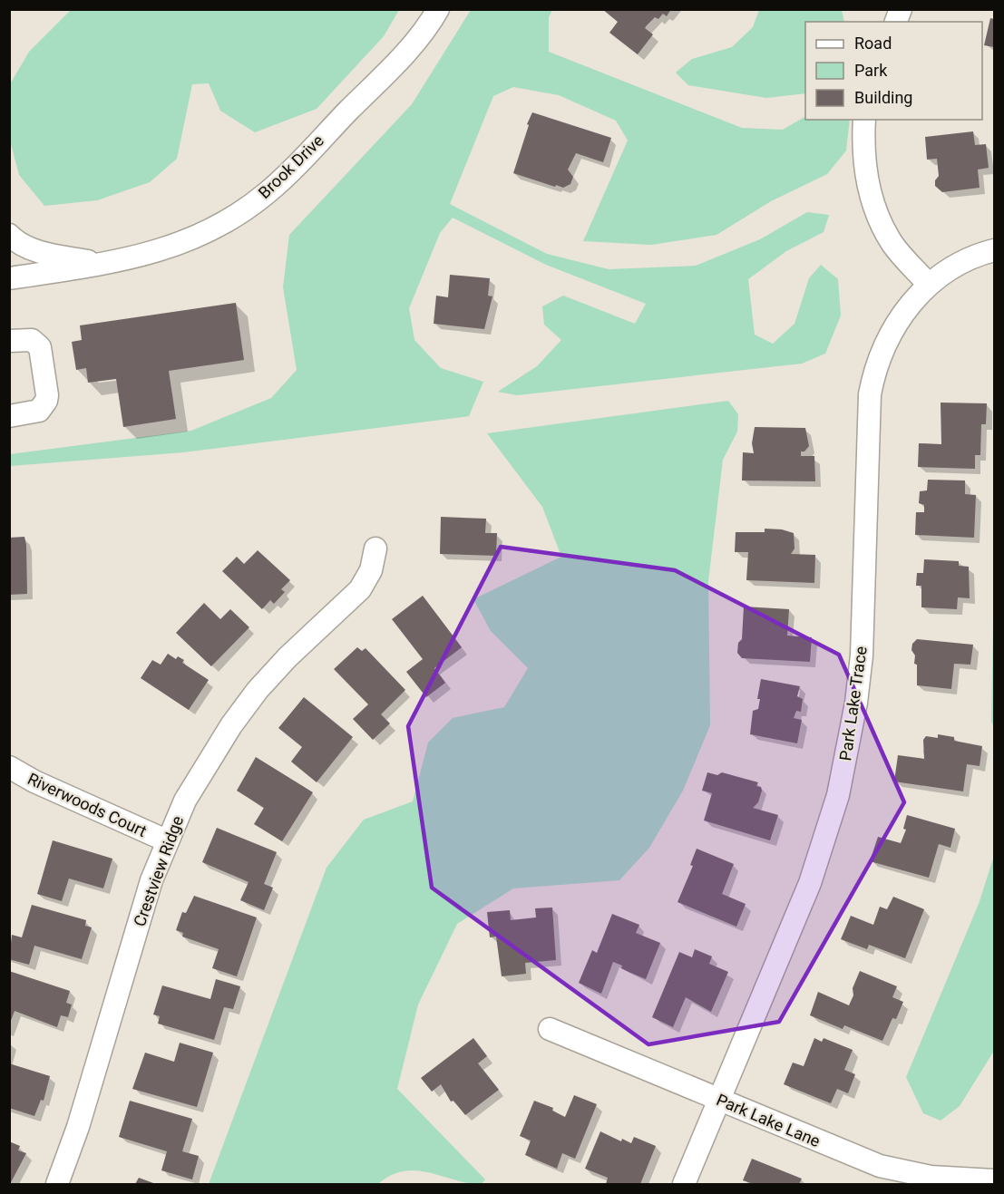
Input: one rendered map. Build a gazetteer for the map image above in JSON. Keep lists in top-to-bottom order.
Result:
{
  "streets": {
    "street": [
      "Brook Drive",
      "Park Lake Trace",
      "Riverwoods Court",
      "Crestview Ridge",
      "Park Lake Lane"
    ]
  },
  "crossings": [
    ["Park Lake Trace", "Park Lake Lane"],
    ["Riverwoods Court", "Crestview Ridge"]
  ],
  "legend": ["Road", "Park", "Building"]
}
